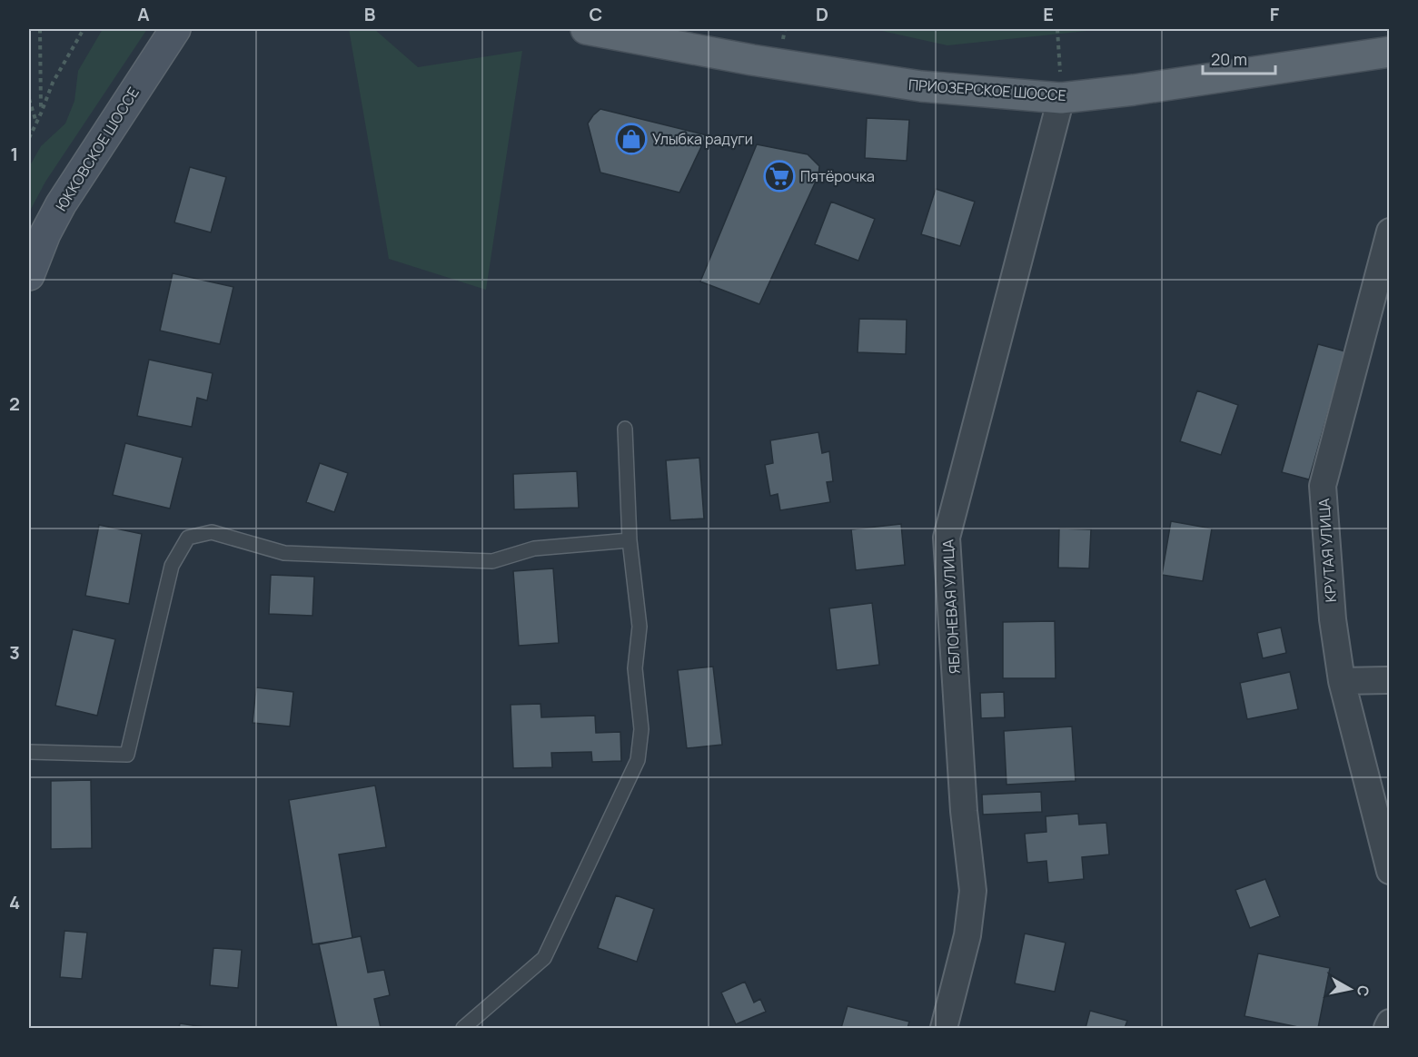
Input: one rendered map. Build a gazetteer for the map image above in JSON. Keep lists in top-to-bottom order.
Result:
{
  "streets": {
    "main road": ["ПРИОЗЕРСКОЕ ШОССЕ", "ЮККОВСКОЕ ШОССЕ"],
    "street": ["КРУТАЯ УЛИЦА", "ЯБЛОНЕВАЯ УЛИЦА"]
  },
  "crossings": [
    ["ПРИОЗЕРСКОЕ ШОССЕ", "ЯБЛОНЕВАЯ УЛИЦА"]
  ],
  "places": {
    "shop": ["Улыбка радуги"],
    "supermarket": ["Пятёрочка"]
  },
  "scale_bar": "20 m",
  "north": "right",
  "grid": {
    "columns": [
      "A",
      "B",
      "C",
      "D",
      "E",
      "F"
    ],
    "rows": [
      "1",
      "2",
      "3",
      "4"
    ]
  }
}
